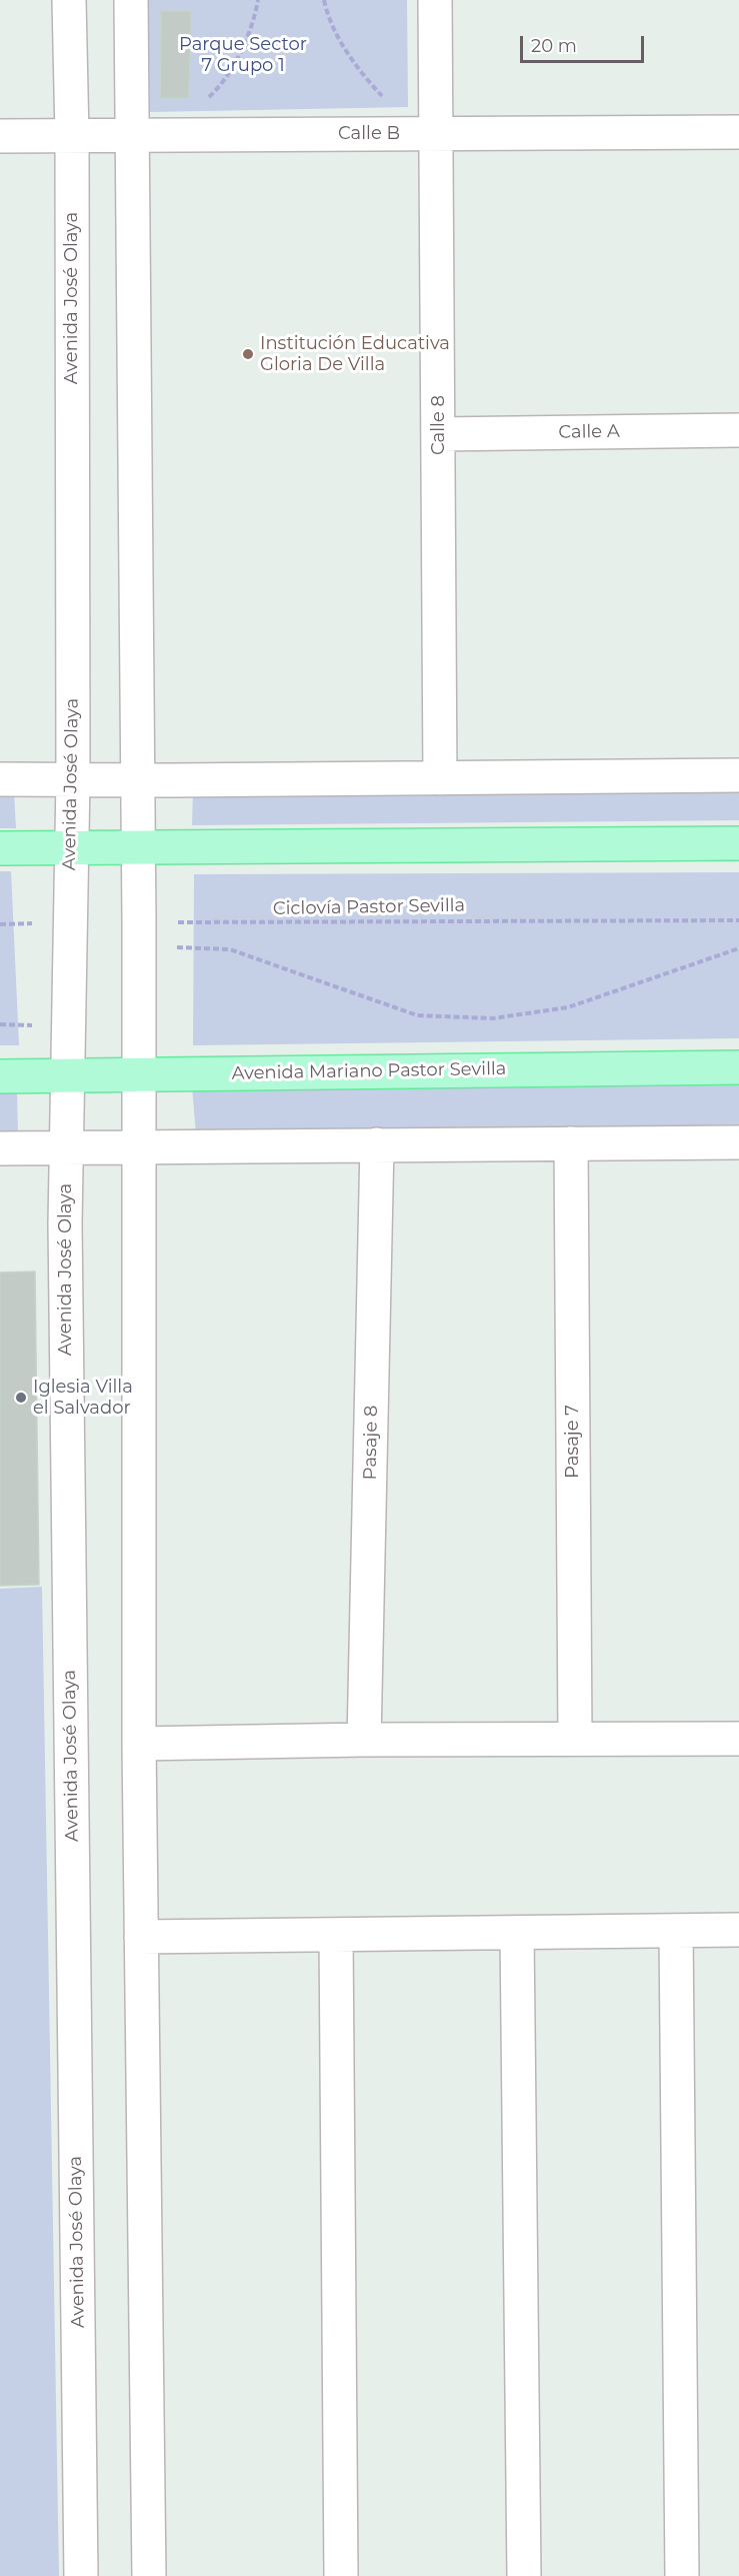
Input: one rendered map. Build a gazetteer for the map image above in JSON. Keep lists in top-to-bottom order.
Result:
{
  "streets": {
    "main road": ["Avenida Mariano Pastor Sevilla"],
    "street": [
      "Calle B",
      "Avenida José Olaya",
      "Calle 8",
      "Calle A",
      "Pasaje 7",
      "Pasaje 8"
    ],
    "path": ["Ciclovía Pastor Sevilla"]
  },
  "crossings": [
    ["Calle B", "Avenida José Olaya"],
    ["Calle B", "Calle 8"],
    ["Avenida José Olaya", "Avenida Mariano Pastor Sevilla"],
    ["Calle 8", "Calle A"]
  ],
  "parks": ["Parque Sector 7 Grupo 1"],
  "places": ["Institución Educativa Gloria De Villa", "Iglesia Villa el Salvador"],
  "scale_bar": "20 m"
}
